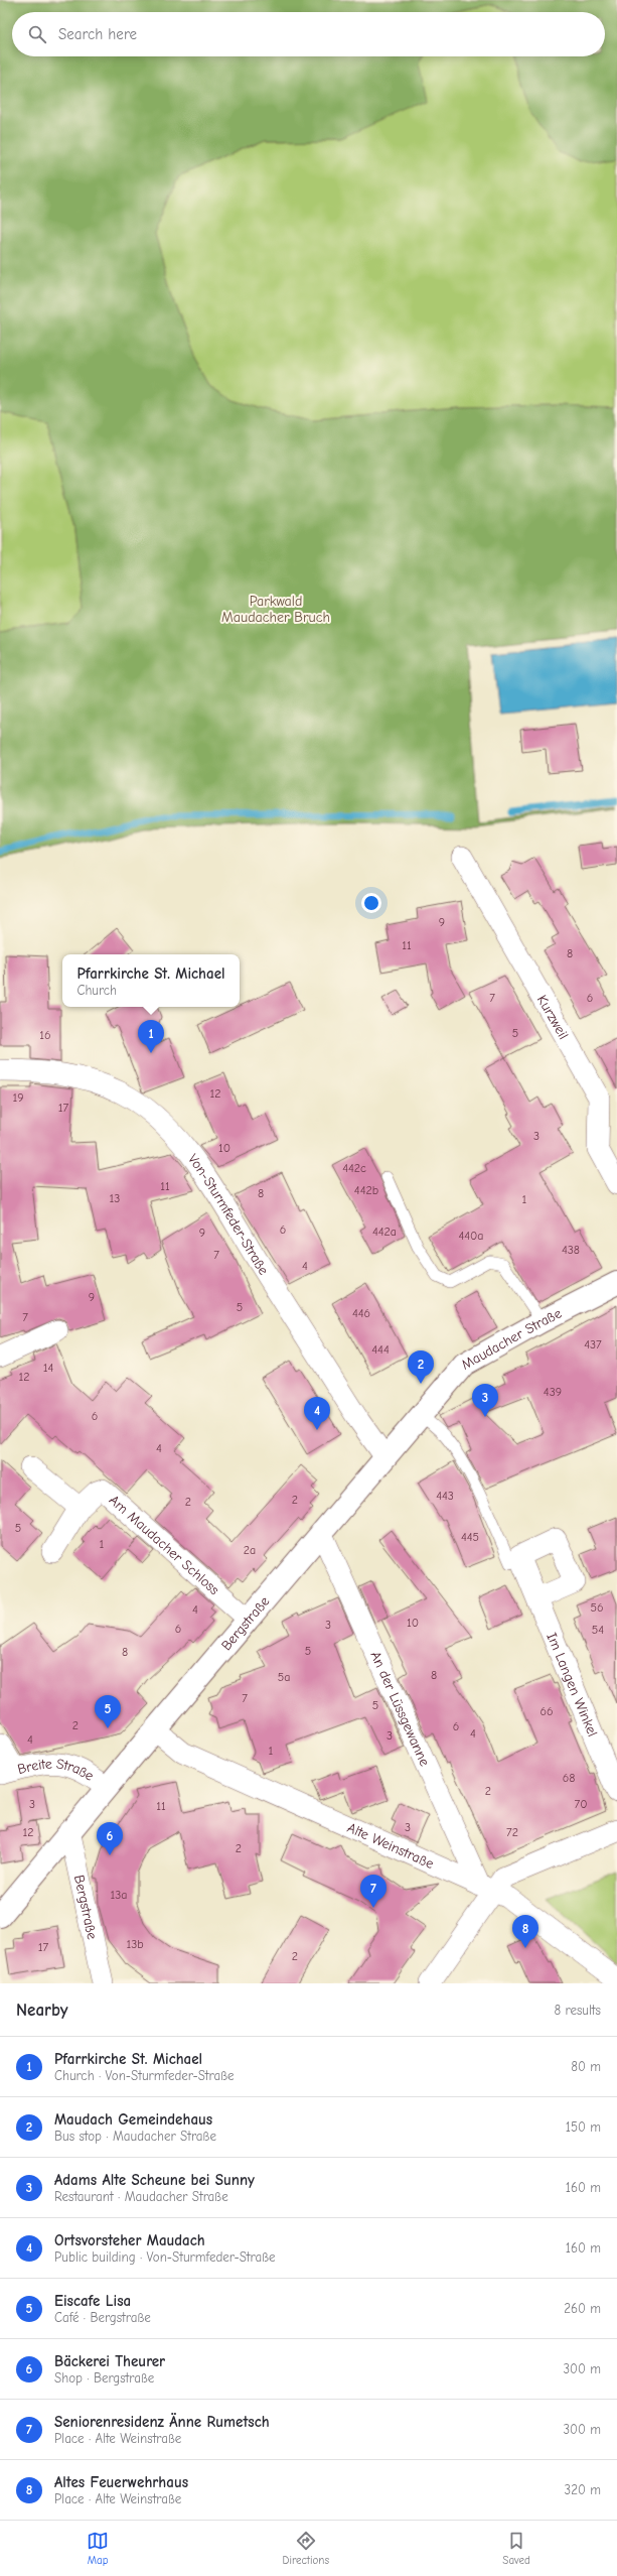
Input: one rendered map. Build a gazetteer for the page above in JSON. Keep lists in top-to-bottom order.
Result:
{
  "streets": {
    "street": [
      "Kurzweil",
      "Von-Sturmfeder-Straße",
      "Maudacher Straße",
      "Am Maudacher Schloss",
      "Bergstraße",
      "Im Langen Winkel",
      "An der Lüssgewanne",
      "Breite Straße",
      "Alte Weinstraße"
    ]
  },
  "crossings": [
    ["Von-Sturmfeder-Straße", "Bergstraße"],
    ["Maudacher Straße", "Bergstraße"],
    ["Am Maudacher Schloss", "Bergstraße"],
    ["Bergstraße", "An der Lüssgewanne"],
    ["Bergstraße", "Breite Straße"],
    ["Bergstraße", "Alte Weinstraße"],
    ["An der Lüssgewanne", "Alte Weinstraße"]
  ],
  "parks": ["Parkwald Maudacher Bruch"],
  "house_numbers": [
    "9",
    "11",
    "8",
    "7",
    "6",
    "5",
    "16",
    "12",
    "19",
    "17",
    "3",
    "10",
    "442c",
    "11",
    "442b",
    "8",
    "13",
    "1",
    "6",
    "442a",
    "9",
    "440a",
    "438",
    "7",
    "4",
    "9",
    "5",
    "446",
    "7",
    "437",
    "444",
    "14",
    "12",
    "439",
    "6",
    "4",
    "443",
    "2",
    "2",
    "5",
    "445",
    "1",
    "2a",
    "56",
    "4",
    "10",
    "3",
    "6",
    "54",
    "5",
    "8",
    "8",
    "5a",
    "7",
    "5",
    "66",
    "2",
    "6",
    "4",
    "3",
    "4",
    "1",
    "68",
    "2",
    "3",
    "70",
    "11",
    "3",
    "12",
    "72",
    "2",
    "13a",
    "13b",
    "17",
    "2"
  ],
  "page": {
    "search": "Search here",
    "popup": ["Pfarrkirche St. Michael", "Church"],
    "pins": [
      "1",
      "2",
      "3",
      "4",
      "5",
      "6",
      "7",
      "8"
    ],
    "heading": ["Nearby", "8 results"],
    "list": [
      {
        "mark": "1",
        "name": "Pfarrkirche St. Michael",
        "note": "Church · Von-Sturmfeder-Straße",
        "value": "80 m"
      },
      {
        "mark": "2",
        "name": "Maudach Gemeindehaus",
        "note": "Bus stop · Maudacher Straße",
        "value": "150 m"
      },
      {
        "mark": "3",
        "name": "Adams Alte Scheune bei Sunny",
        "note": "Restaurant · Maudacher Straße",
        "value": "160 m"
      },
      {
        "mark": "4",
        "name": "Ortsvorsteher Maudach",
        "note": "Public building · Von-Sturmfeder-Straße",
        "value": "160 m"
      },
      {
        "mark": "5",
        "name": "Eiscafe Lisa",
        "note": "Café · Bergstraße",
        "value": "260 m"
      },
      {
        "mark": "6",
        "name": "Bäckerei Theurer",
        "note": "Shop · Bergstraße",
        "value": "300 m"
      },
      {
        "mark": "7",
        "name": "Seniorenresidenz Änne Rumetsch",
        "note": "Place · Alte Weinstraße",
        "value": "300 m"
      },
      {
        "mark": "8",
        "name": "Altes Feuerwehrhaus",
        "note": "Place · Alte Weinstraße",
        "value": "320 m"
      }
    ],
    "nav": ["Map", "Directions", "Saved"]
  }
}
